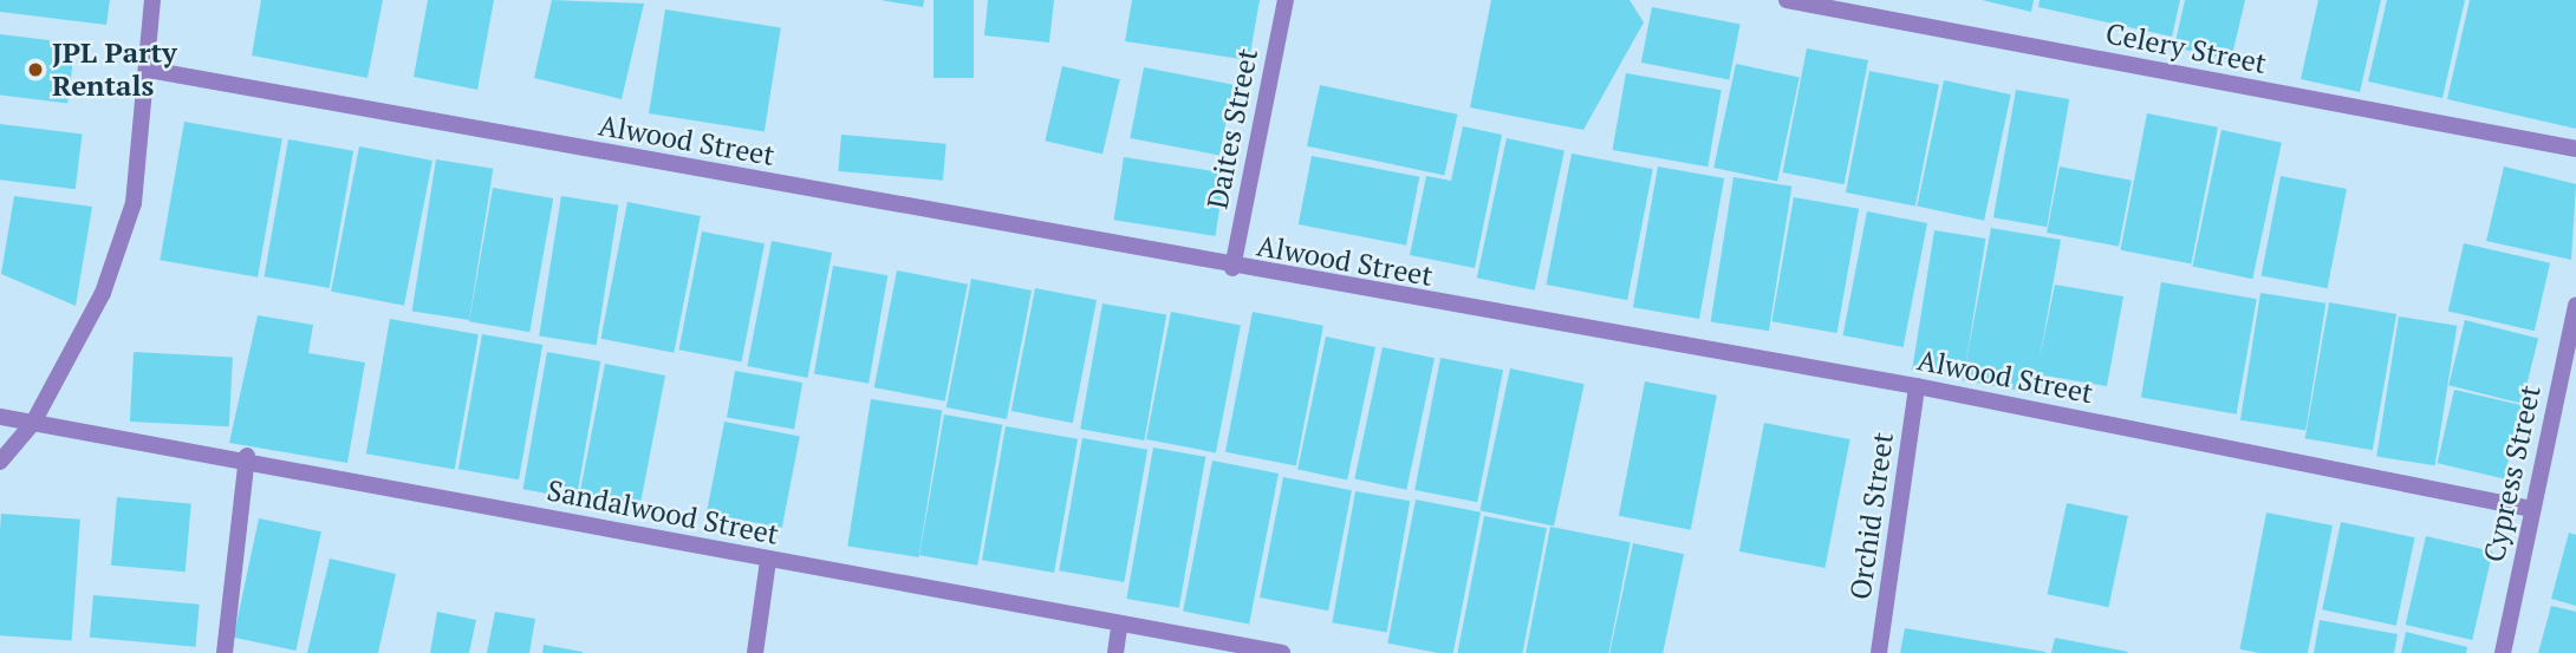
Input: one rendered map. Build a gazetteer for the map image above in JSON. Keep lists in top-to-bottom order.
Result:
{
  "streets": {
    "street": [
      "Celery Street",
      "Daites Street",
      "Alwood Street",
      "Cypress Street",
      "Sandalwood Street",
      "Orchid Street"
    ]
  },
  "crossings": [
    ["Daites Street", "Alwood Street"],
    ["Alwood Street", "Cypress Street"],
    ["Alwood Street", "Orchid Street"]
  ],
  "places": ["JPL Party Rentals"]
}
